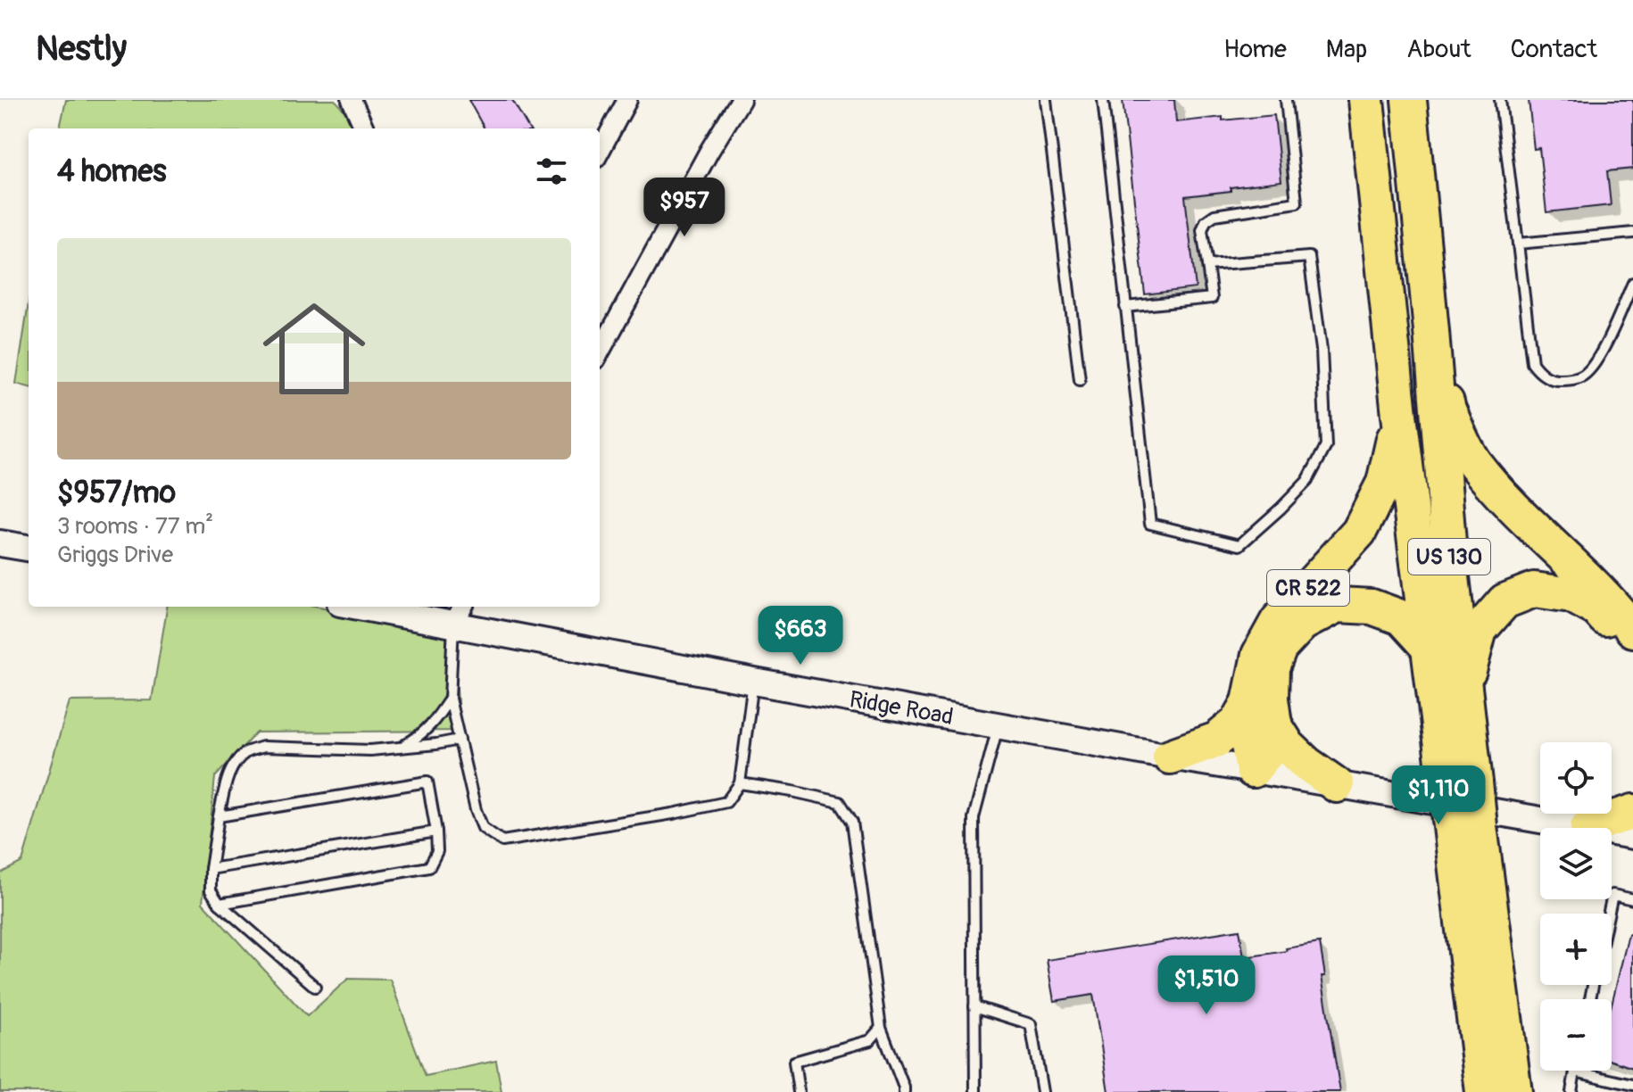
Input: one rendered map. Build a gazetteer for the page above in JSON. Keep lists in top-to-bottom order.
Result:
{
  "streets": {
    "highway": ["US 130", "CR 522"],
    "street": ["Ridge Road"]
  },
  "crossings": [
    ["US 130", "CR 522"],
    ["CR 522", "Ridge Road"]
  ],
  "page": {
    "header": "Nestly",
    "nav": [
      "Home",
      "Map",
      "About",
      "Contact"
    ],
    "heading": "4 homes",
    "price": [
      "$957",
      "$663",
      "$1,110",
      "$1,510"
    ],
    "list": [
      {
        "name": "$957/mo",
        "note": "3 rooms · 77 m² · Griggs Drive"
      }
    ],
    "map_buttons": ["+", "−"]
  }
}
